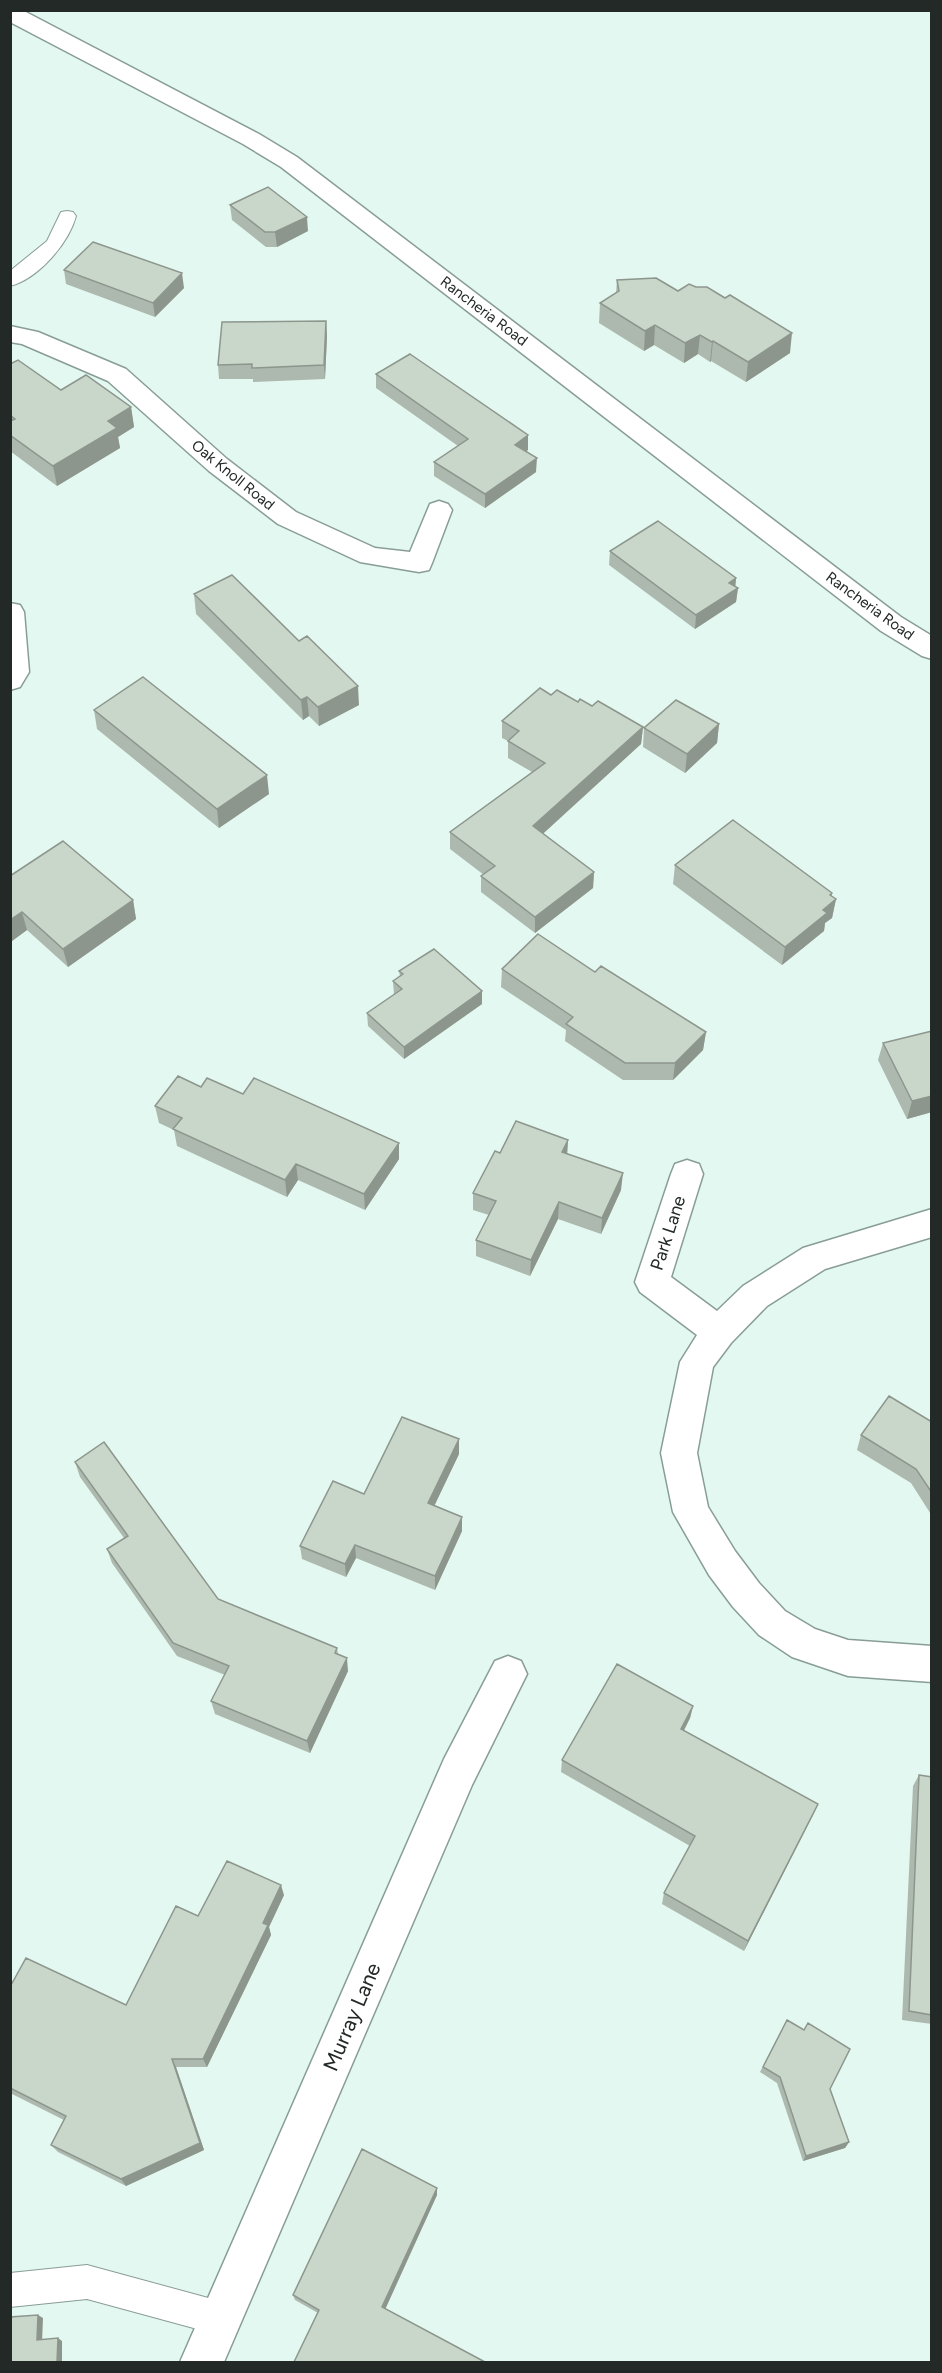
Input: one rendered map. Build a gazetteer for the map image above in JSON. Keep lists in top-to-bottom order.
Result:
{
  "streets": {
    "street": [
      "Rancheria Road",
      "Oak Knoll Road",
      "Park Lane",
      "Murray Lane"
    ]
  }
}
